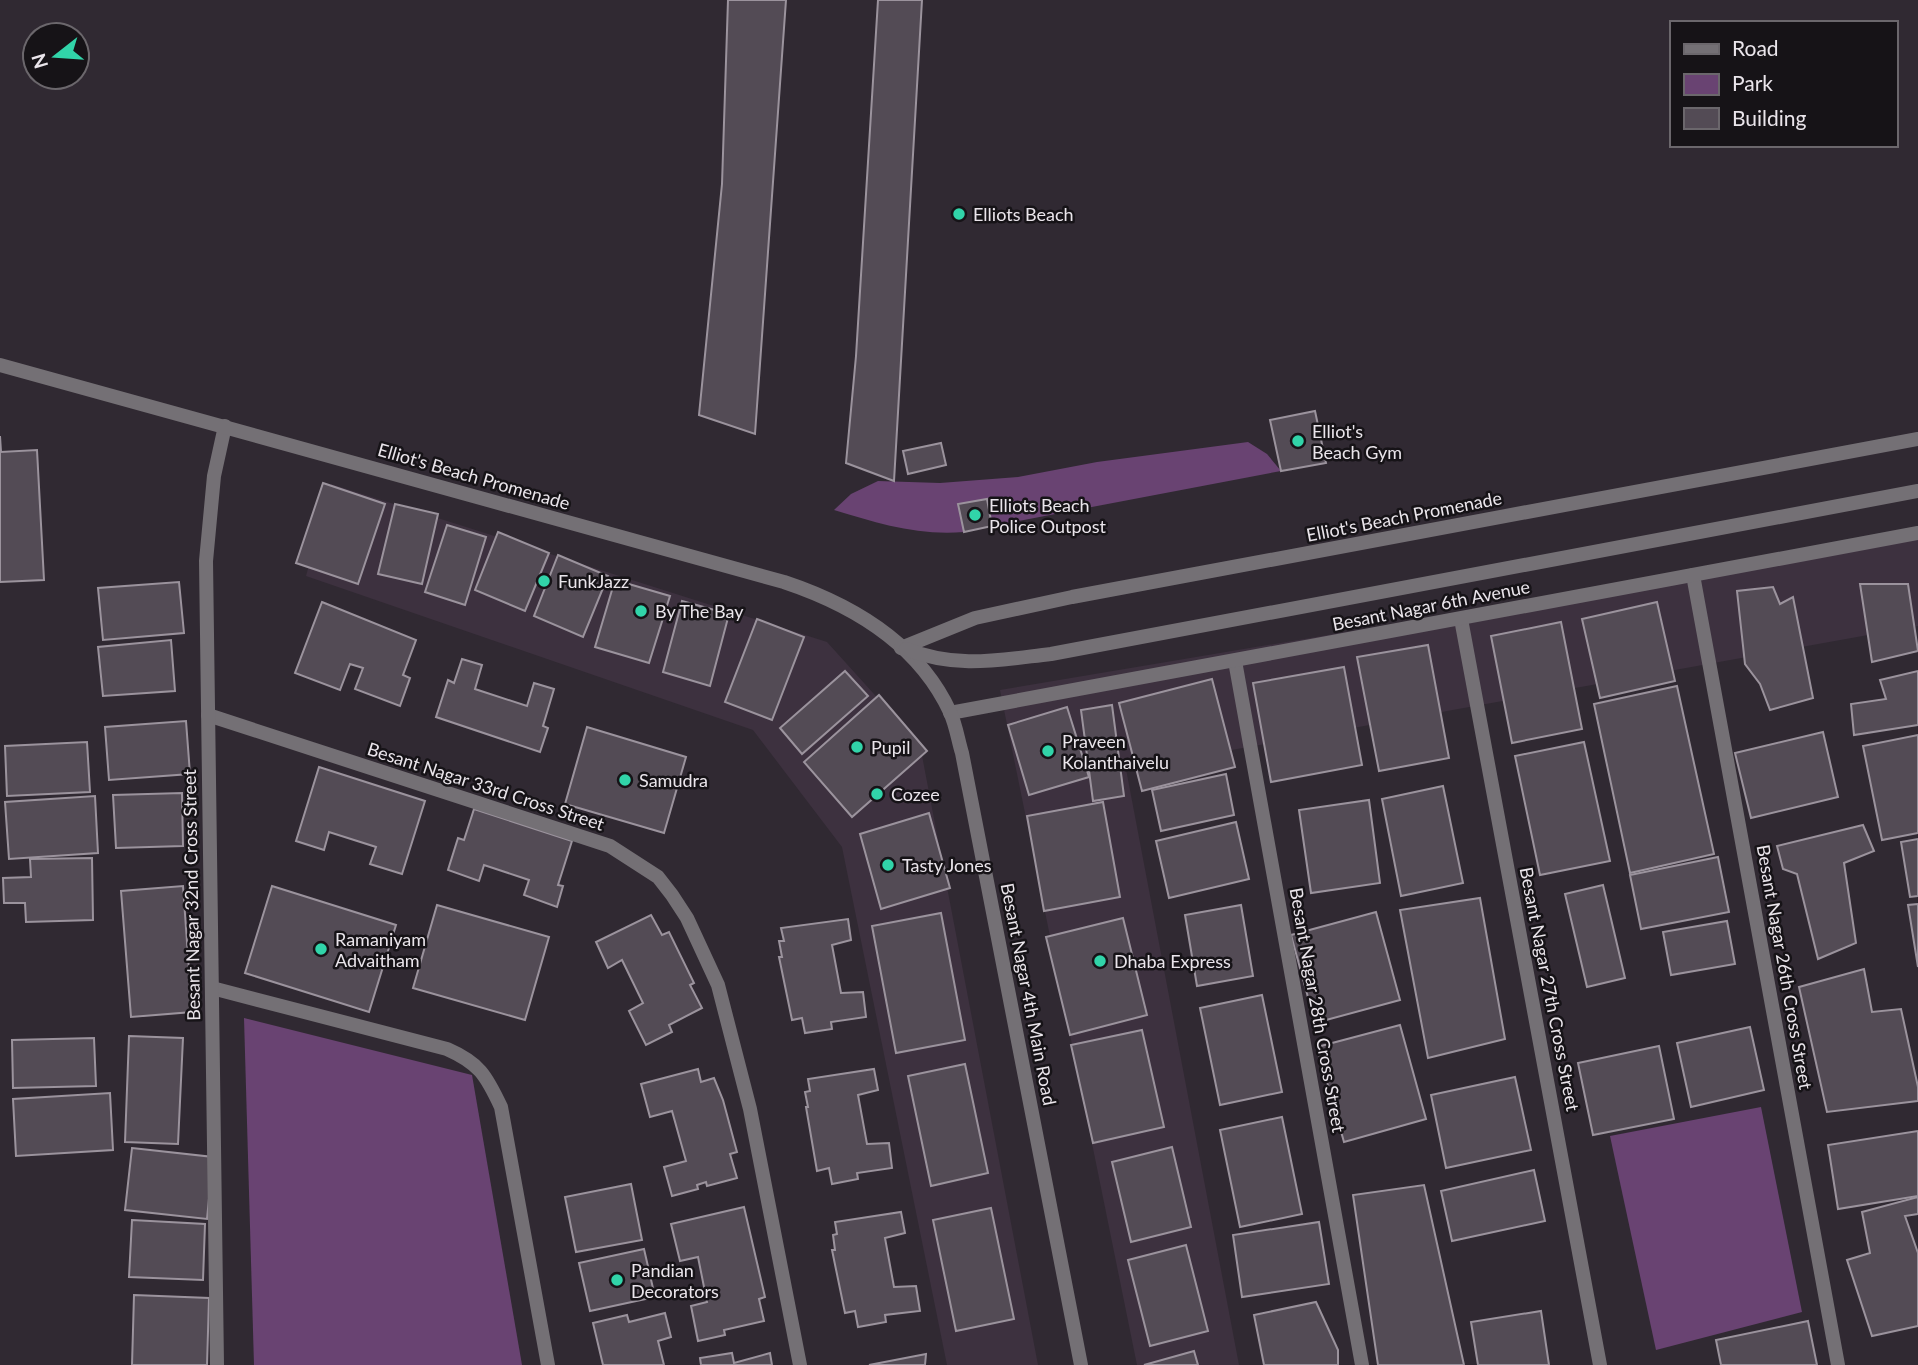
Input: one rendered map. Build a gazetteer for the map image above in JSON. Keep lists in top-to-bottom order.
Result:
{
  "streets": {
    "street": [
      "Elliot's Beach Promenade",
      "Besant Nagar 6th Avenue",
      "Besant Nagar 33rd Cross Street",
      "Besant Nagar 32nd Cross Street",
      "Besant Nagar 26th Cross Street",
      "Besant Nagar 27th Cross Street",
      "Besant Nagar 4th Main Road",
      "Besant Nagar 28th Cross Street"
    ]
  },
  "crossings": [
    ["Elliot's Beach Promenade", "Besant Nagar 32nd Cross Street"],
    ["Elliot's Beach Promenade", "Besant Nagar 4th Main Road"],
    ["Besant Nagar 6th Avenue", "Besant Nagar 26th Cross Street"],
    ["Besant Nagar 6th Avenue", "Besant Nagar 27th Cross Street"],
    ["Besant Nagar 6th Avenue", "Besant Nagar 4th Main Road"],
    ["Besant Nagar 6th Avenue", "Besant Nagar 28th Cross Street"],
    ["Besant Nagar 33rd Cross Street", "Besant Nagar 32nd Cross Street"]
  ],
  "places": [
    "Elliots Beach",
    "Elliot's Beach Gym",
    "Elliots Beach Police Outpost",
    "FunkJazz",
    "By The Bay",
    "Pupil",
    "Praveen Kolanthaivelu",
    "Samudra",
    "Cozee",
    "Tasty Jones",
    "Ramaniyam Advaitham",
    "Dhaba Express",
    "Pandian Decorators"
  ],
  "legend": ["Road", "Park", "Building"],
  "north": "left"
}
